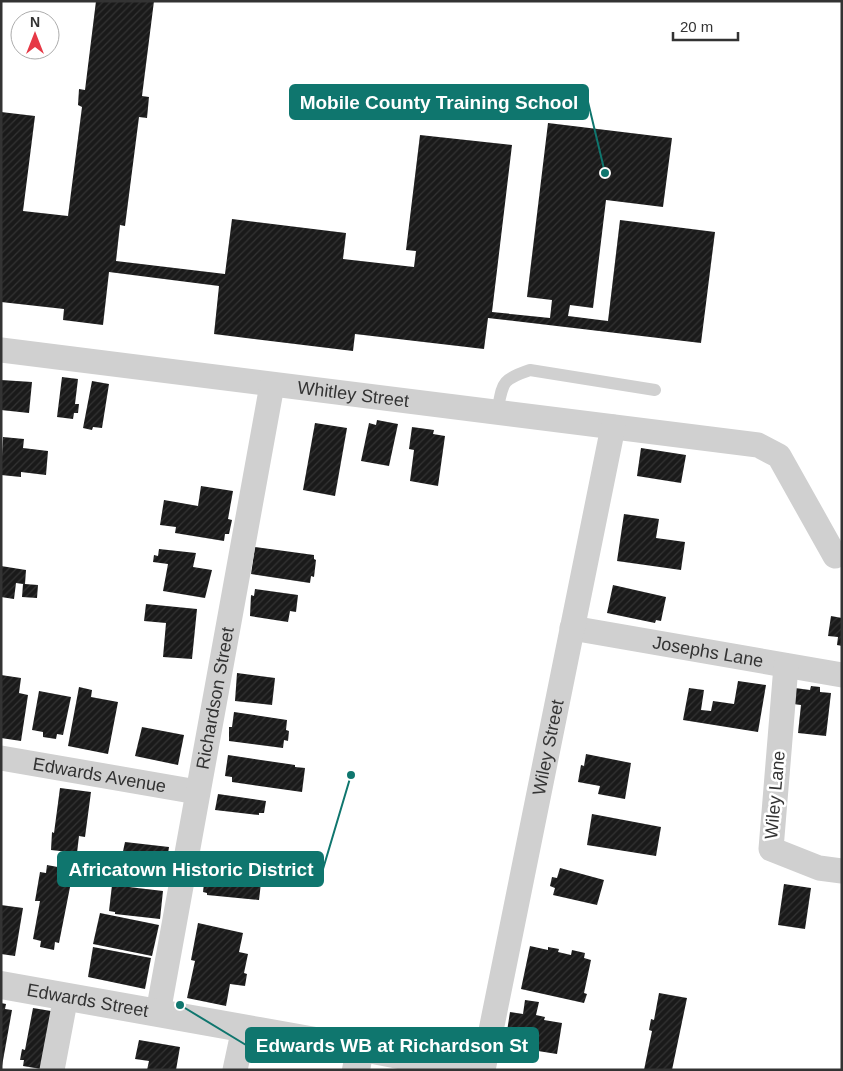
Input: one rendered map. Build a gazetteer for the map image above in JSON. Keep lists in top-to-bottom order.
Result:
{
  "streets": {
    "street": [
      "Whitley Street",
      "Josephs Lane",
      "Richardson Street",
      "Wiley Street",
      "Edwards Avenue",
      "Wiley Lane",
      "Edwards Street"
    ]
  },
  "crossings": [
    ["Whitley Street", "Richardson Street"],
    ["Whitley Street", "Wiley Street"],
    ["Josephs Lane", "Wiley Street"],
    ["Josephs Lane", "Wiley Lane"],
    ["Richardson Street", "Edwards Avenue"],
    ["Richardson Street", "Edwards Street"]
  ],
  "places": ["Mobile County Training School", "Africatown Historic District", "Edwards WB at Richardson St"],
  "scale_bar": "20 m",
  "north": "top"
}
